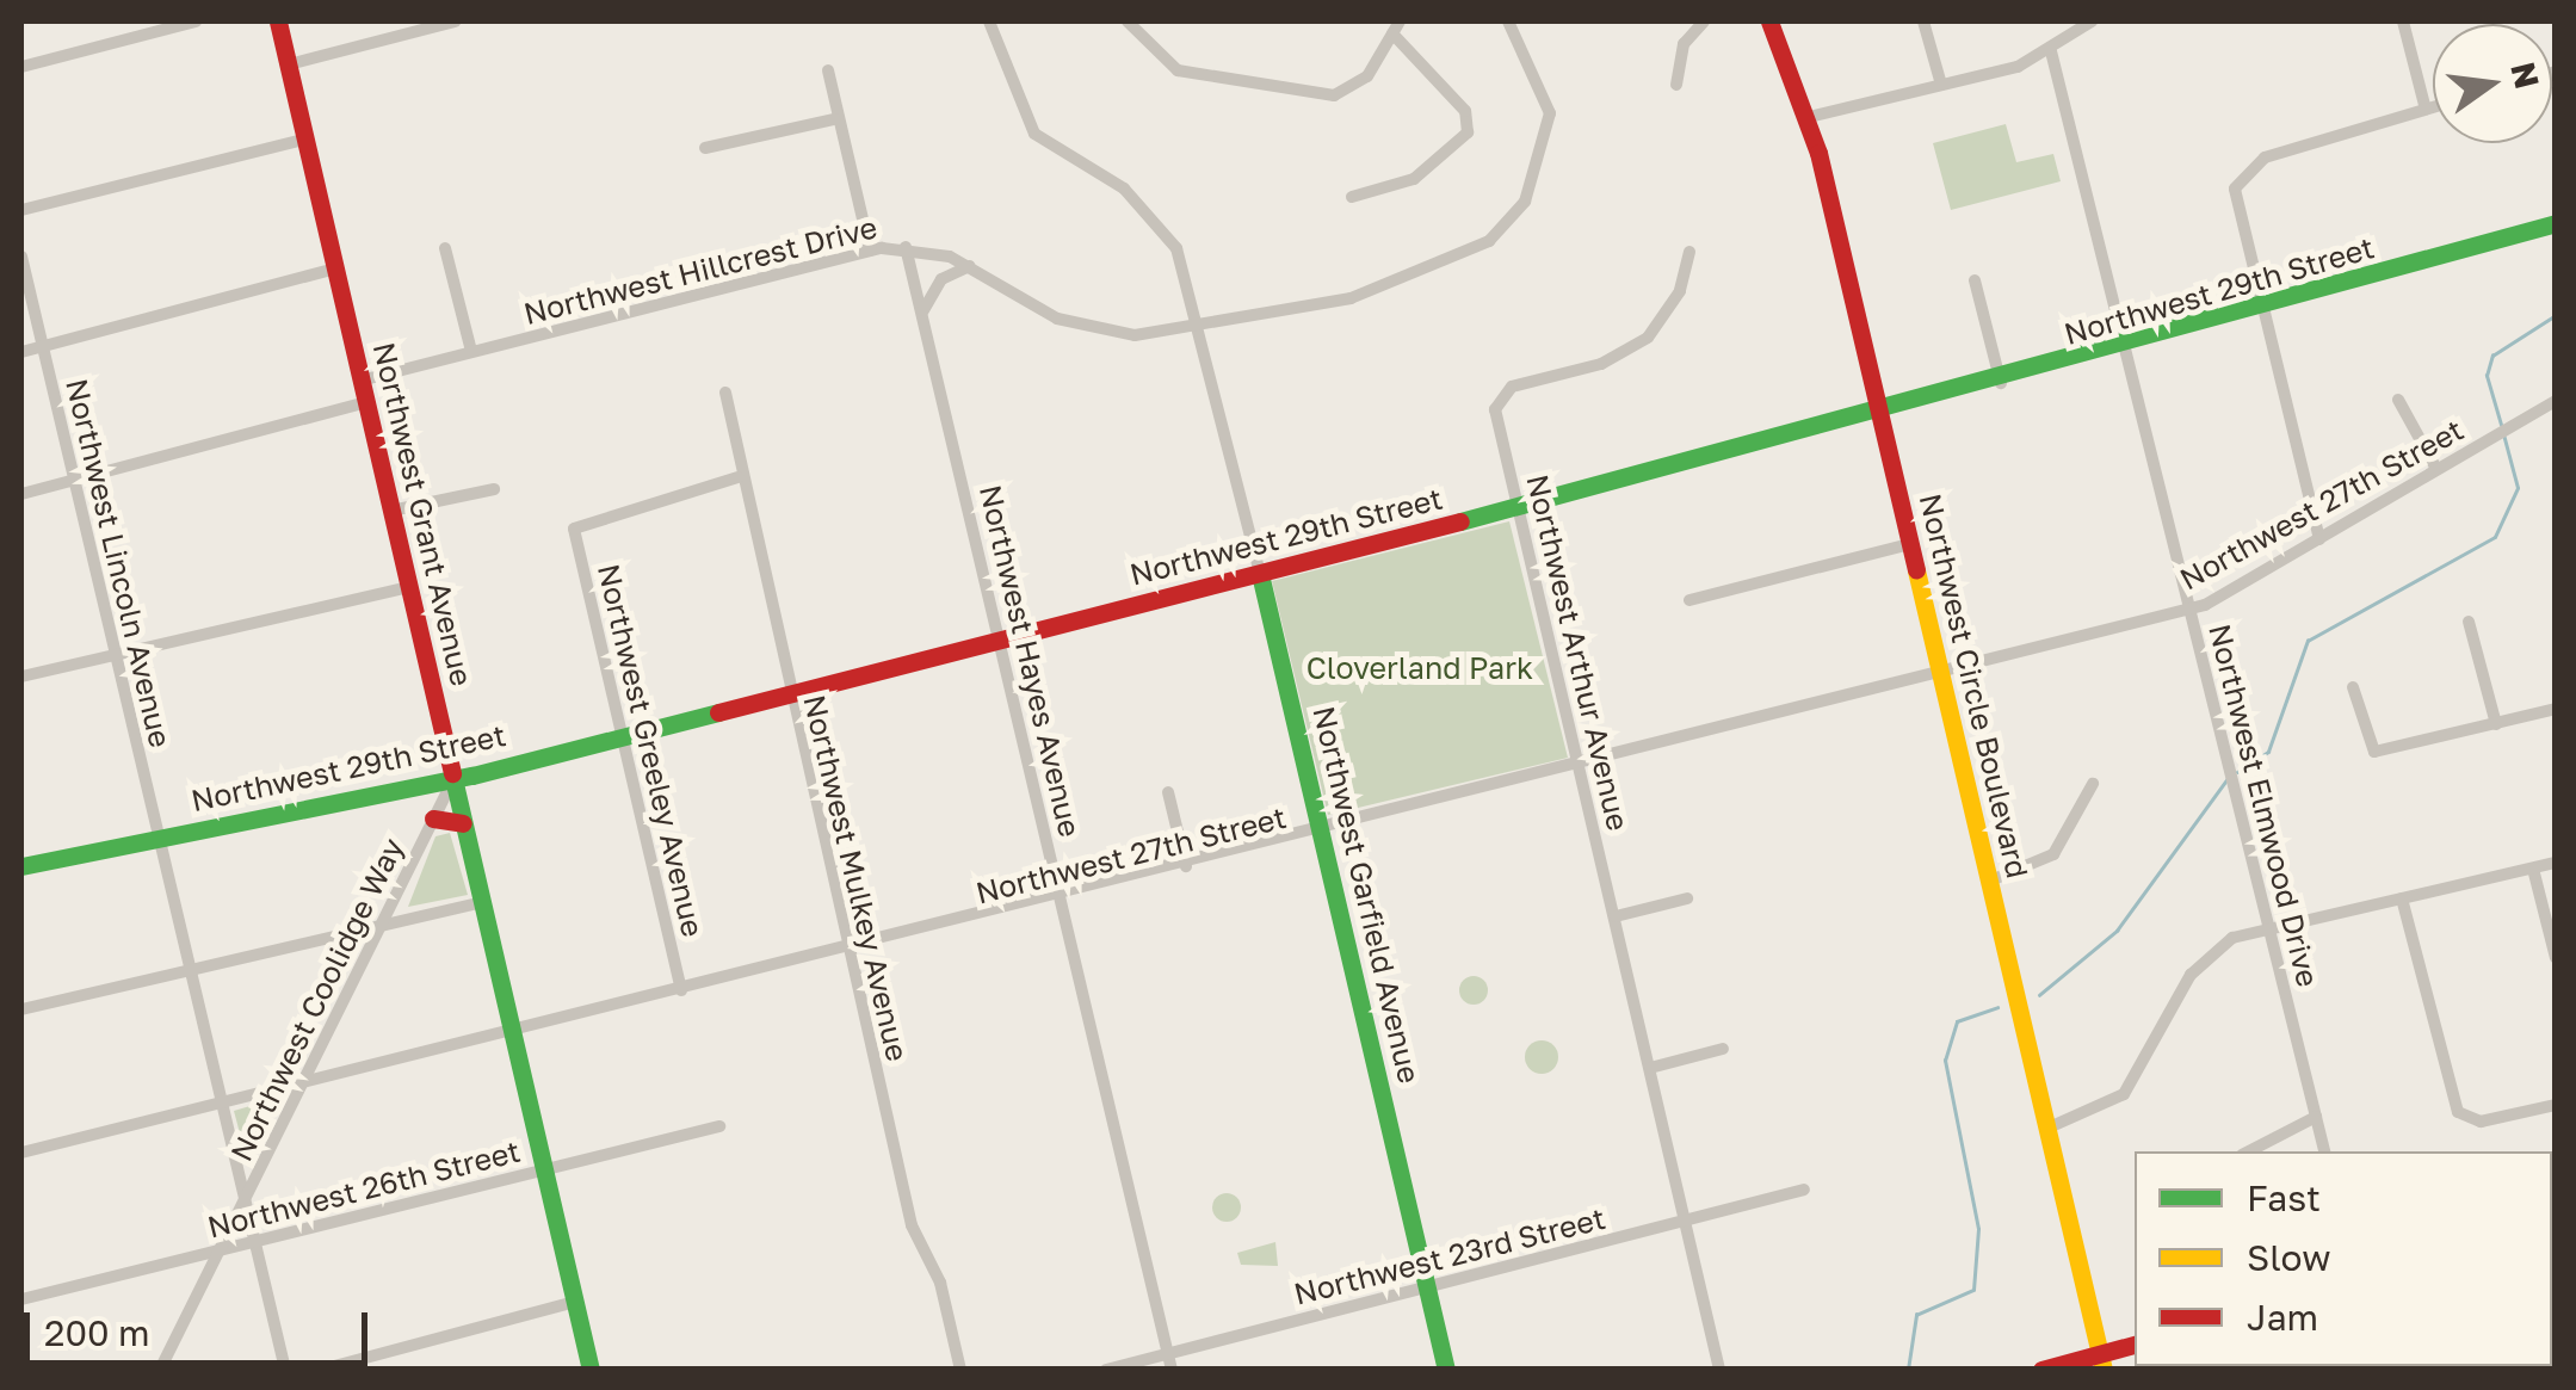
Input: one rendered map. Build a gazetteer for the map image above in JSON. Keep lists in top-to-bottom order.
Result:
{
  "streets": {
    "street": [
      "Northwest Hillcrest Drive",
      "Northwest 29th Street",
      "Northwest 27th Street",
      "Northwest Grant Avenue",
      "Northwest Lincoln Avenue",
      "Northwest Arthur Avenue",
      "Northwest Hayes Avenue",
      "Northwest Circle Boulevard",
      "Northwest Greeley Avenue",
      "Northwest Elmwood Drive",
      "Northwest Mulkey Avenue",
      "Northwest Garfield Avenue",
      "Northwest Coolidge Way",
      "Northwest 26th Street",
      "Northwest 23rd Street"
    ]
  },
  "crossings": [
    ["Northwest Hillcrest Drive", "Northwest Grant Avenue"],
    ["Northwest Hillcrest Drive", "Northwest Hayes Avenue"],
    ["Northwest Hillcrest Drive", "Northwest Garfield Avenue"],
    ["Northwest 29th Street", "Northwest Grant Avenue"],
    ["Northwest 29th Street", "Northwest Lincoln Avenue"],
    ["Northwest 29th Street", "Northwest Arthur Avenue"],
    ["Northwest 29th Street", "Northwest Hayes Avenue"],
    ["Northwest 29th Street", "Northwest Circle Boulevard"],
    ["Northwest 29th Street", "Northwest Greeley Avenue"],
    ["Northwest 29th Street", "Northwest Elmwood Drive"],
    ["Northwest 29th Street", "Northwest Mulkey Avenue"],
    ["Northwest 29th Street", "Northwest Garfield Avenue"],
    ["Northwest 29th Street", "Northwest Coolidge Way"],
    ["Northwest 27th Street", "Northwest Grant Avenue"],
    ["Northwest 27th Street", "Northwest Lincoln Avenue"],
    ["Northwest 27th Street", "Northwest Arthur Avenue"],
    ["Northwest 27th Street", "Northwest Hayes Avenue"],
    ["Northwest 27th Street", "Northwest Circle Boulevard"],
    ["Northwest 27th Street", "Northwest Greeley Avenue"],
    ["Northwest 27th Street", "Northwest Elmwood Drive"],
    ["Northwest 27th Street", "Northwest Mulkey Avenue"],
    ["Northwest 27th Street", "Northwest Garfield Avenue"],
    ["Northwest 27th Street", "Northwest Coolidge Way"],
    ["Northwest Grant Avenue", "Northwest Coolidge Way"],
    ["Northwest Grant Avenue", "Northwest 26th Street"],
    ["Northwest Lincoln Avenue", "Northwest Coolidge Way"],
    ["Northwest Lincoln Avenue", "Northwest 26th Street"],
    ["Northwest Arthur Avenue", "Northwest 23rd Street"],
    ["Northwest Hayes Avenue", "Northwest 23rd Street"],
    ["Northwest Greeley Avenue", "Northwest Mulkey Avenue"],
    ["Northwest Garfield Avenue", "Northwest 23rd Street"],
    ["Northwest Coolidge Way", "Northwest 26th Street"]
  ],
  "parks": ["Cloverland Park"],
  "legend": ["Fast", "Slow", "Jam"],
  "scale_bar": "200 m",
  "north": "right"
}
